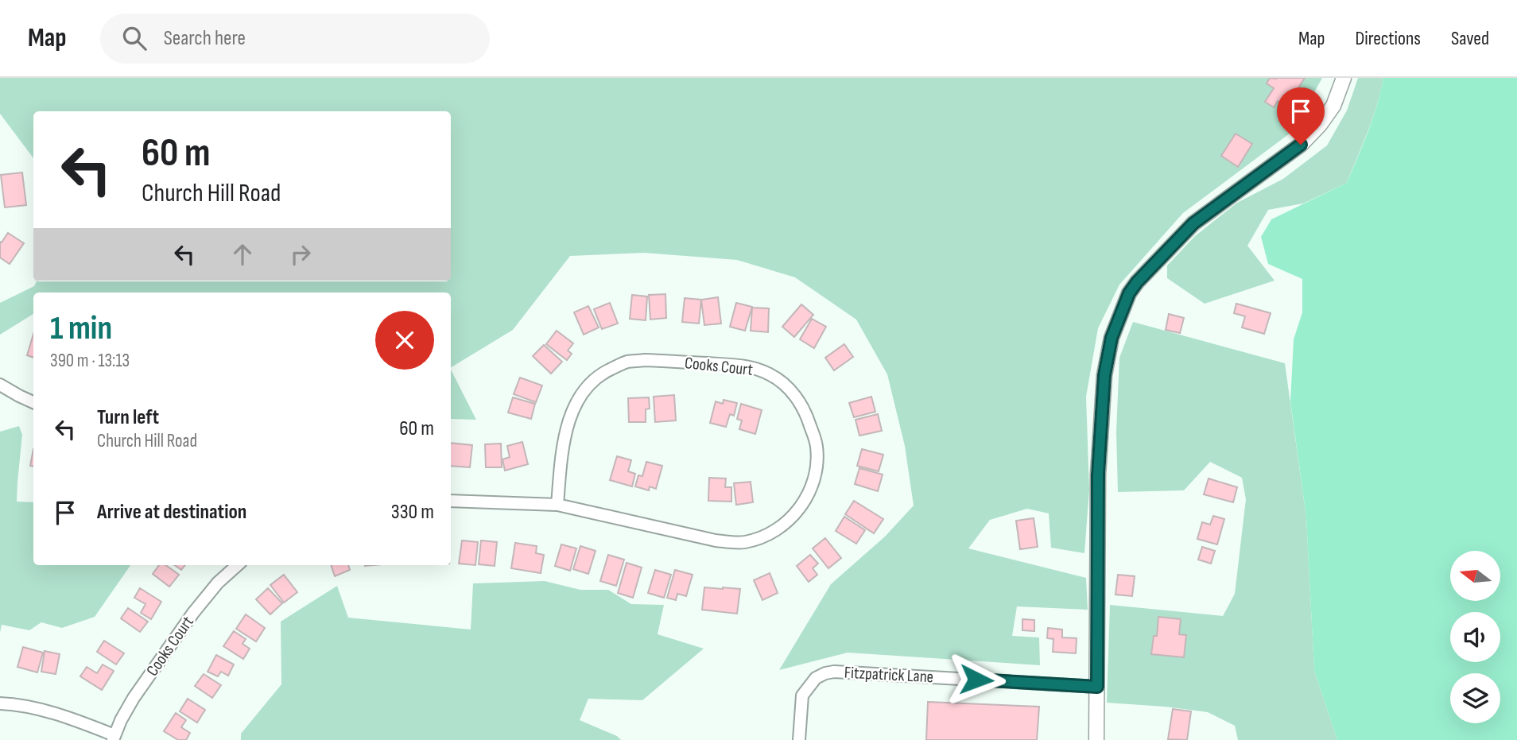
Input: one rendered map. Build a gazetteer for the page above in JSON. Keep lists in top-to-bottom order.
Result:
{
  "streets": {
    "street": ["Cooks Court", "Fitzpatrick Lane"]
  },
  "north": "left",
  "page": {
    "header": "Map",
    "search": "Search here",
    "nav": ["Map", "Directions", "Saved"],
    "turn": ["60 m", "Church Hill Road"],
    "heading": ["1 min", "390 m · 13:13"],
    "list": [
      {
        "name": "Turn left",
        "note": "Church Hill Road",
        "value": "60 m"
      },
      {
        "name": "Arrive at destination",
        "value": "330 m"
      }
    ]
  }
}
